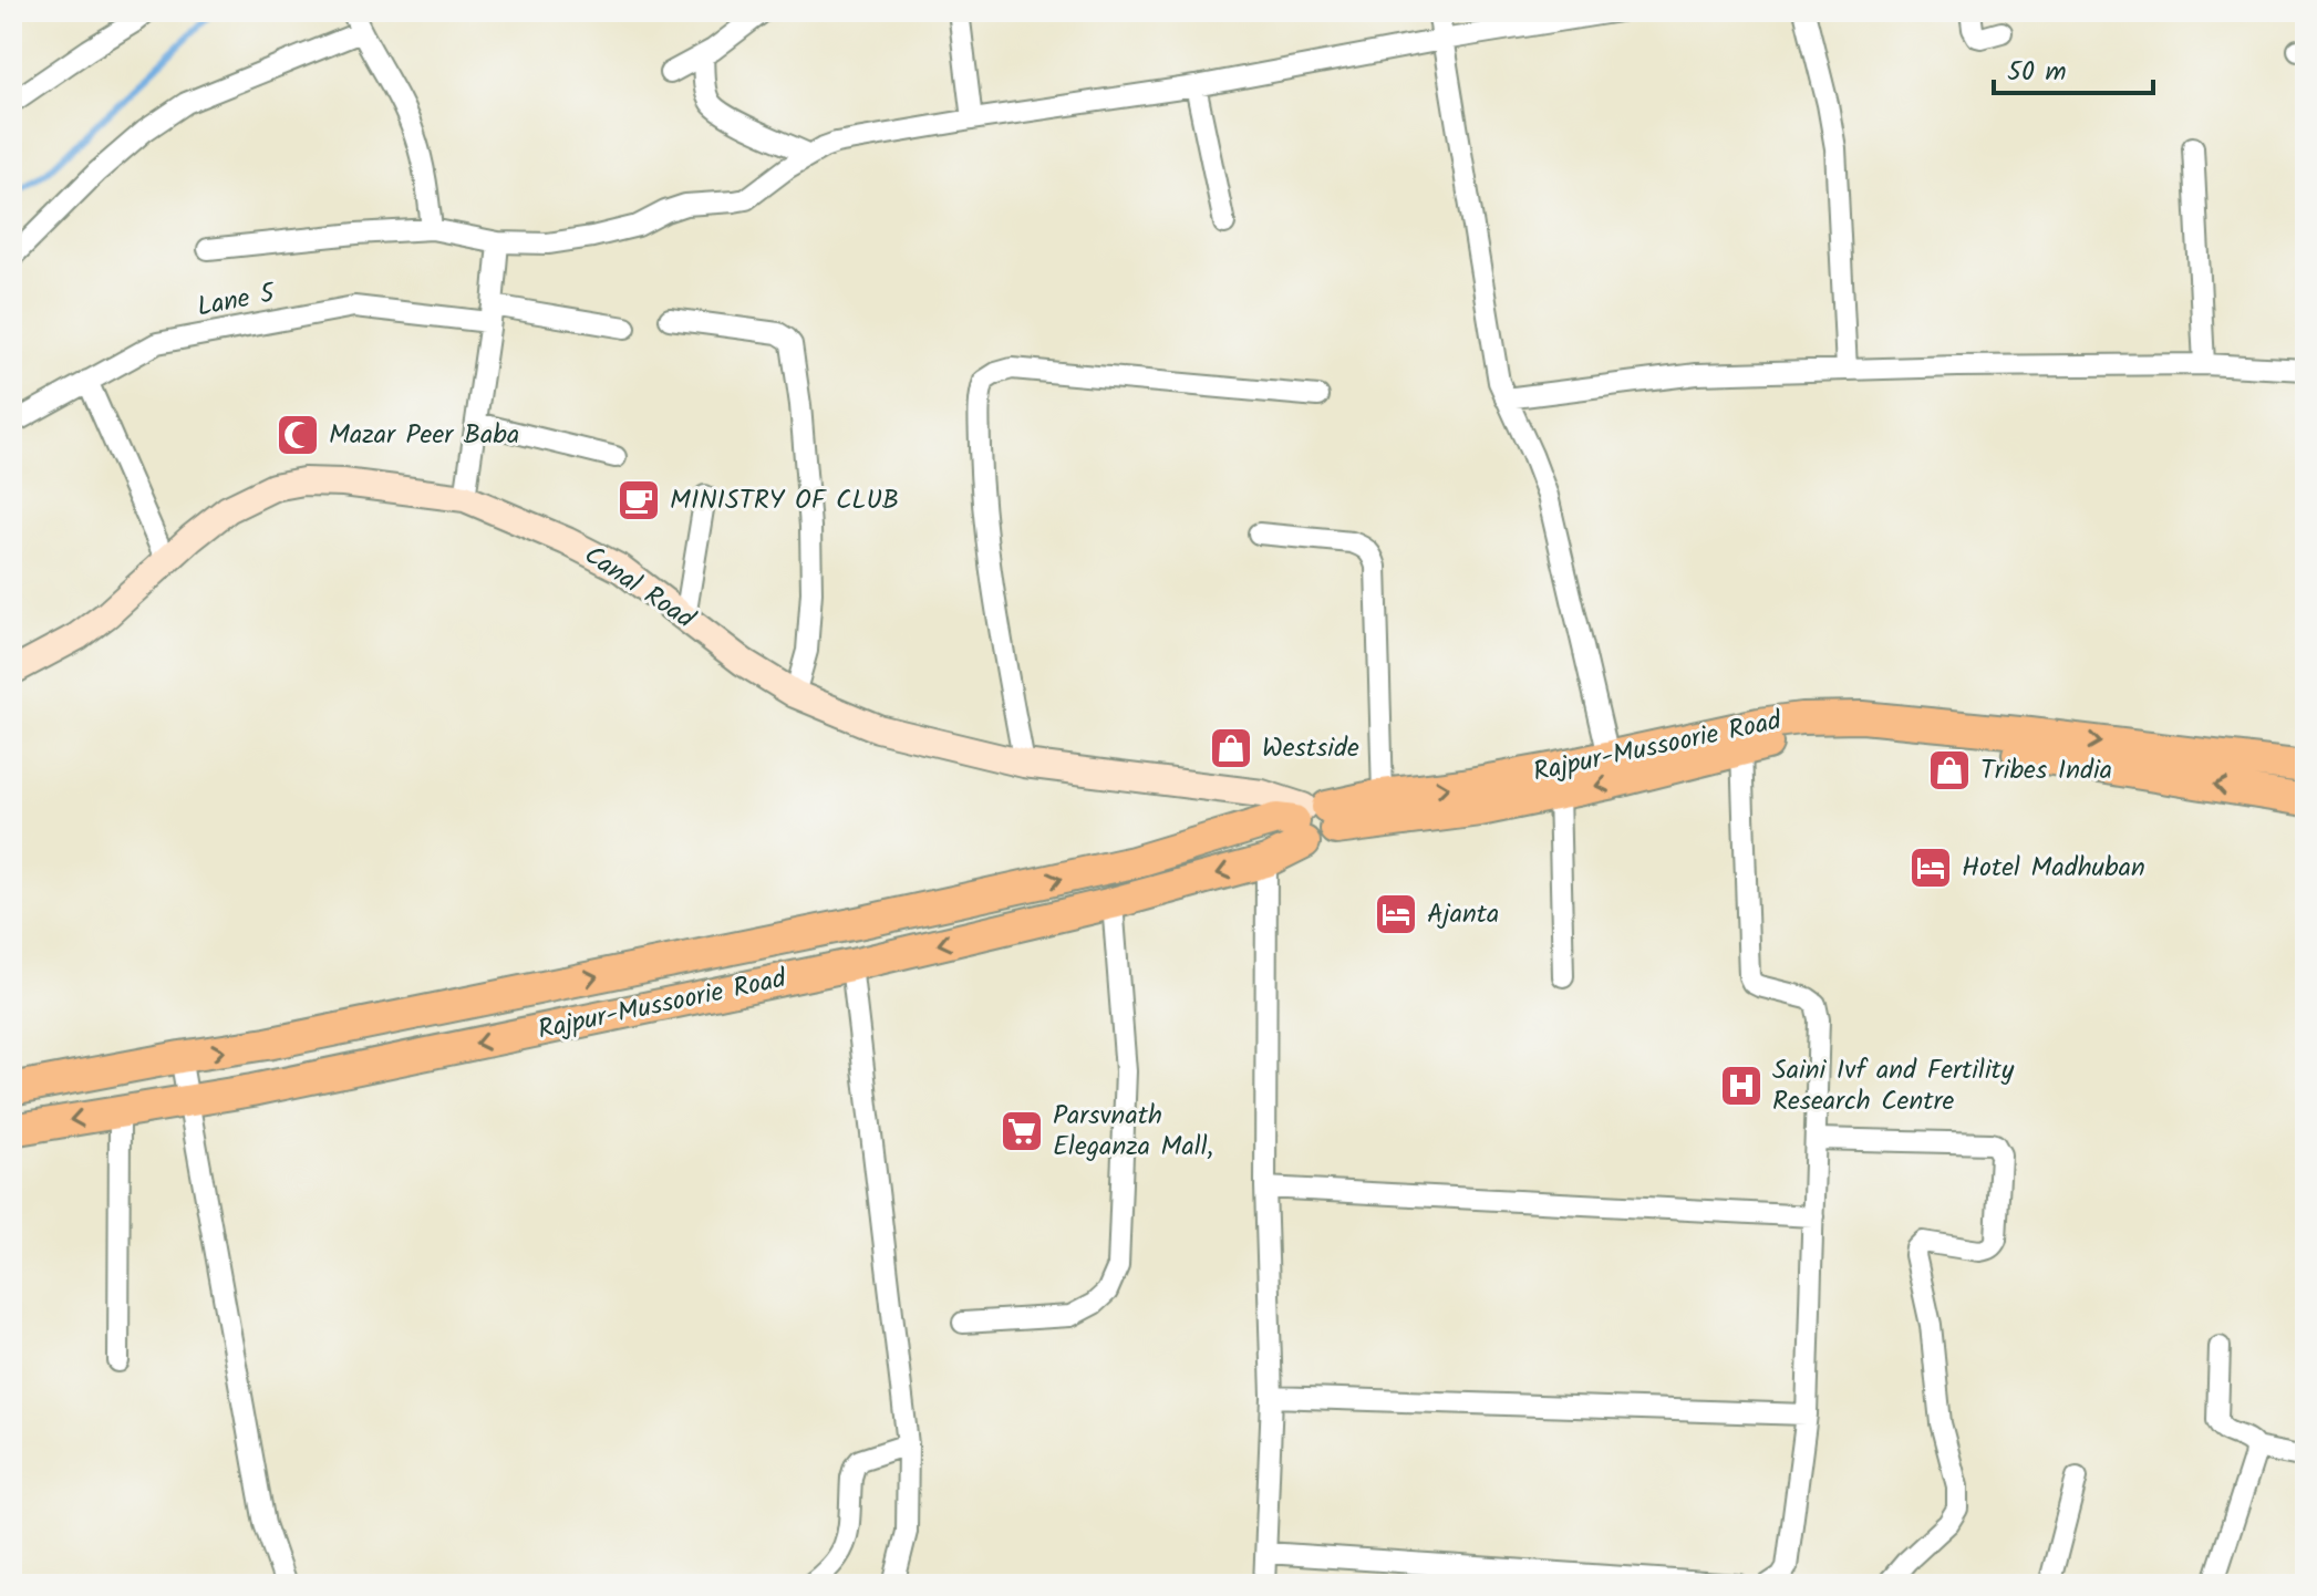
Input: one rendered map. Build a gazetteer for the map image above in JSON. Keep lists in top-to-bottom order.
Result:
{
  "streets": {
    "main road": ["Rajpur-Mussoorie Road"],
    "street": ["Lane 5", "Canal Road"]
  },
  "crossings": [
    ["Canal Road", "Rajpur-Mussoorie Road"]
  ],
  "places": {
    "mosque": ["Mazar Peer Baba"],
    "cafe": ["MINISTRY OF CLUB"],
    "shop": ["Westside", "Tribes India"],
    "hotel": ["Hotel Madhuban", "Ajanta"],
    "hospital": ["Saini Ivf and Fertility Research Centre"],
    "supermarket": ["Parsvnath Eleganza Mall,"]
  },
  "scale_bar": "50 m"
}
